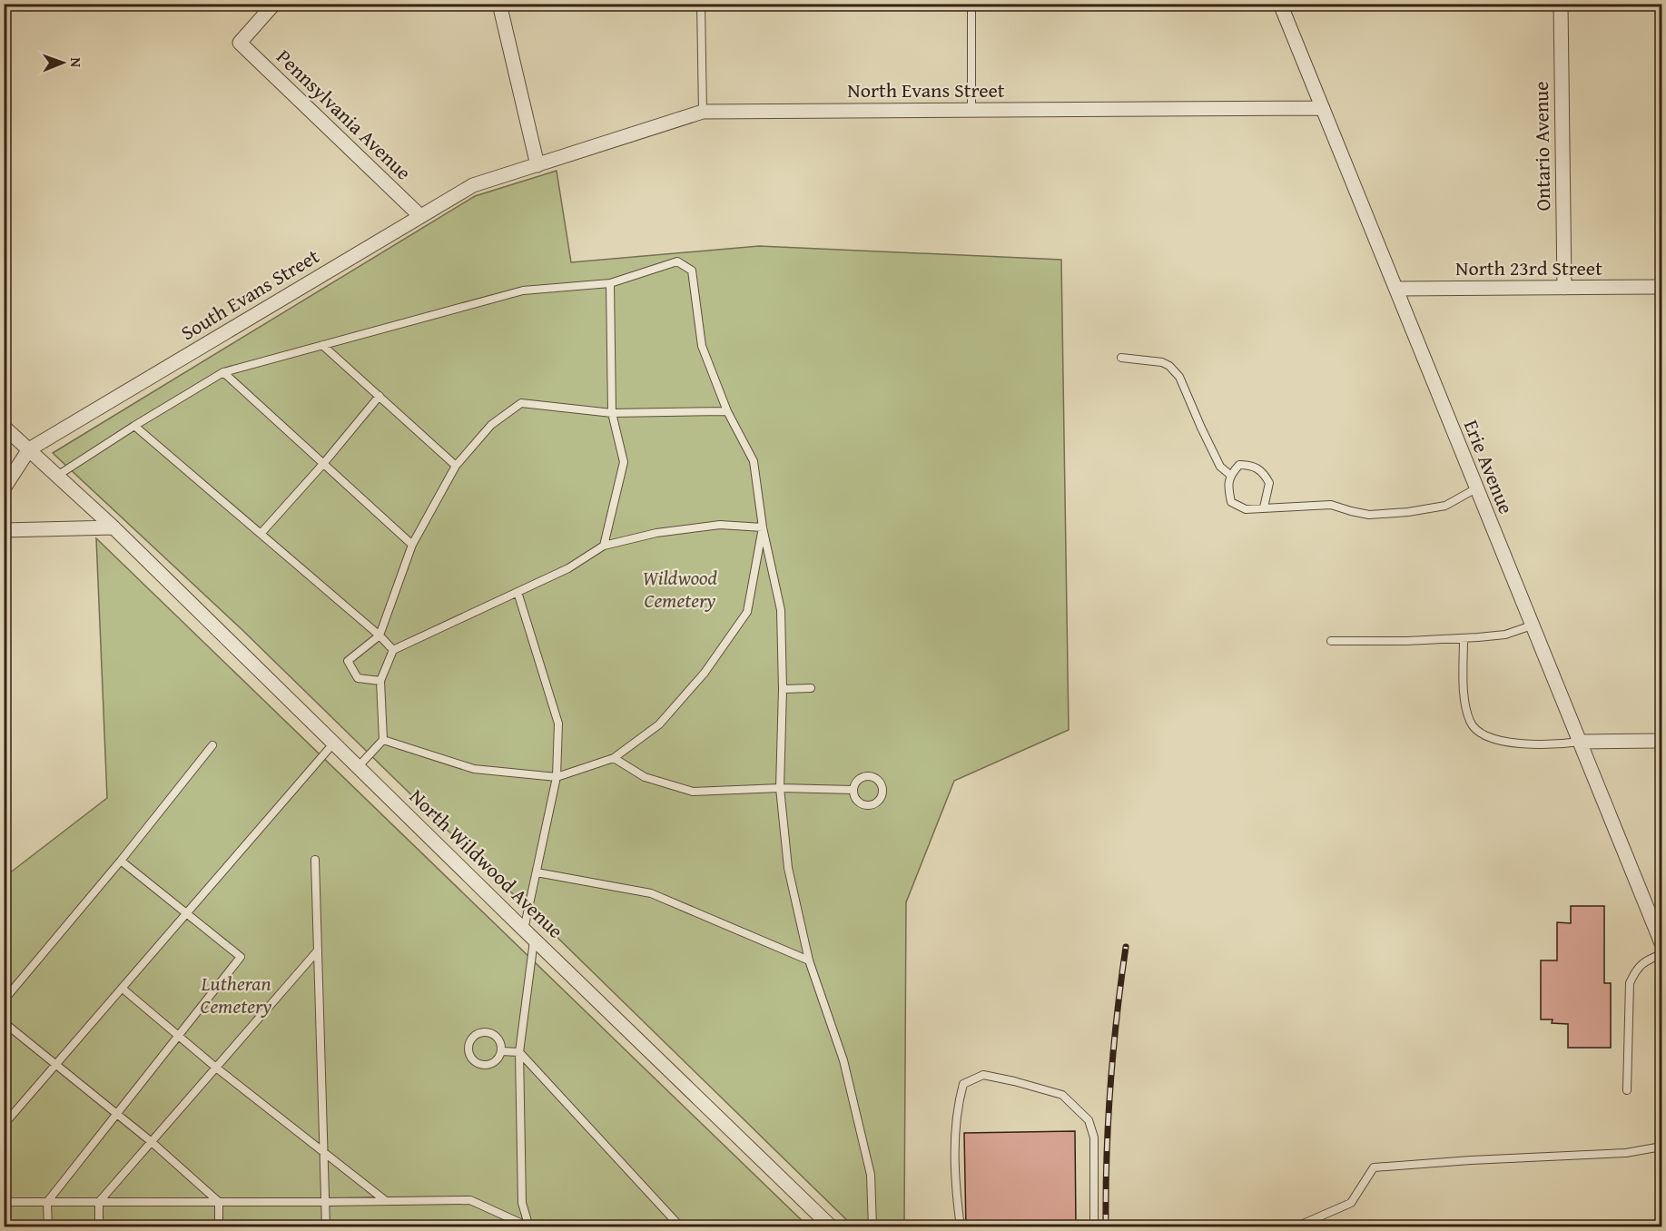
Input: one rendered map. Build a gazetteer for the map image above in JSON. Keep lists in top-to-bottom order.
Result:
{
  "streets": {
    "street": [
      "North Evans Street",
      "Pennsylvania Avenue",
      "Ontario Avenue",
      "North 23rd Street",
      "South Evans Street",
      "Erie Avenue",
      "North Wildwood Avenue"
    ]
  },
  "crossings": [
    ["North Evans Street", "South Evans Street"],
    ["North Evans Street", "Erie Avenue"],
    ["Pennsylvania Avenue", "South Evans Street"],
    ["Ontario Avenue", "North 23rd Street"],
    ["North 23rd Street", "Erie Avenue"],
    ["South Evans Street", "North Wildwood Avenue"]
  ],
  "parks": ["Wildwood Cemetery", "Lutheran Cemetery"],
  "north": "right"
}
